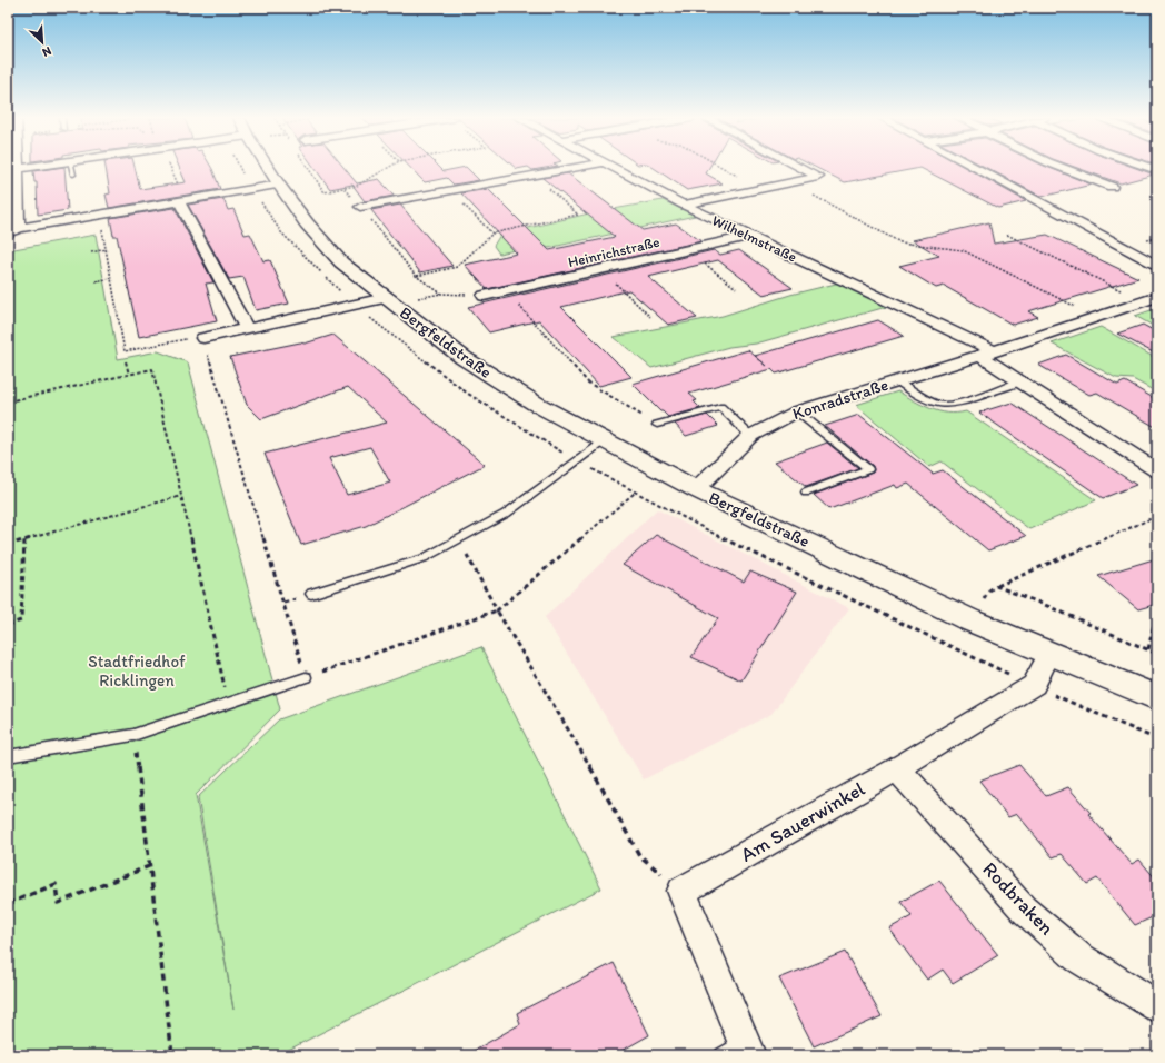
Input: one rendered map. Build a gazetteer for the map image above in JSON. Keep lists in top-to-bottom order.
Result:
{
  "streets": {
    "street": [
      "Wilhelmstraße",
      "Heinrichstraße",
      "Bergfeldstraße",
      "Konradstraße",
      "Am Sauerwinkel",
      "Rodbraken"
    ]
  },
  "crossings": [
    ["Wilhelmstraße", "Heinrichstraße"],
    ["Wilhelmstraße", "Konradstraße"],
    ["Bergfeldstraße", "Konradstraße"],
    ["Bergfeldstraße", "Am Sauerwinkel"],
    ["Am Sauerwinkel", "Rodbraken"]
  ],
  "parks": ["Stadtfriedhof Ricklingen"],
  "north": "bottom right"
}
